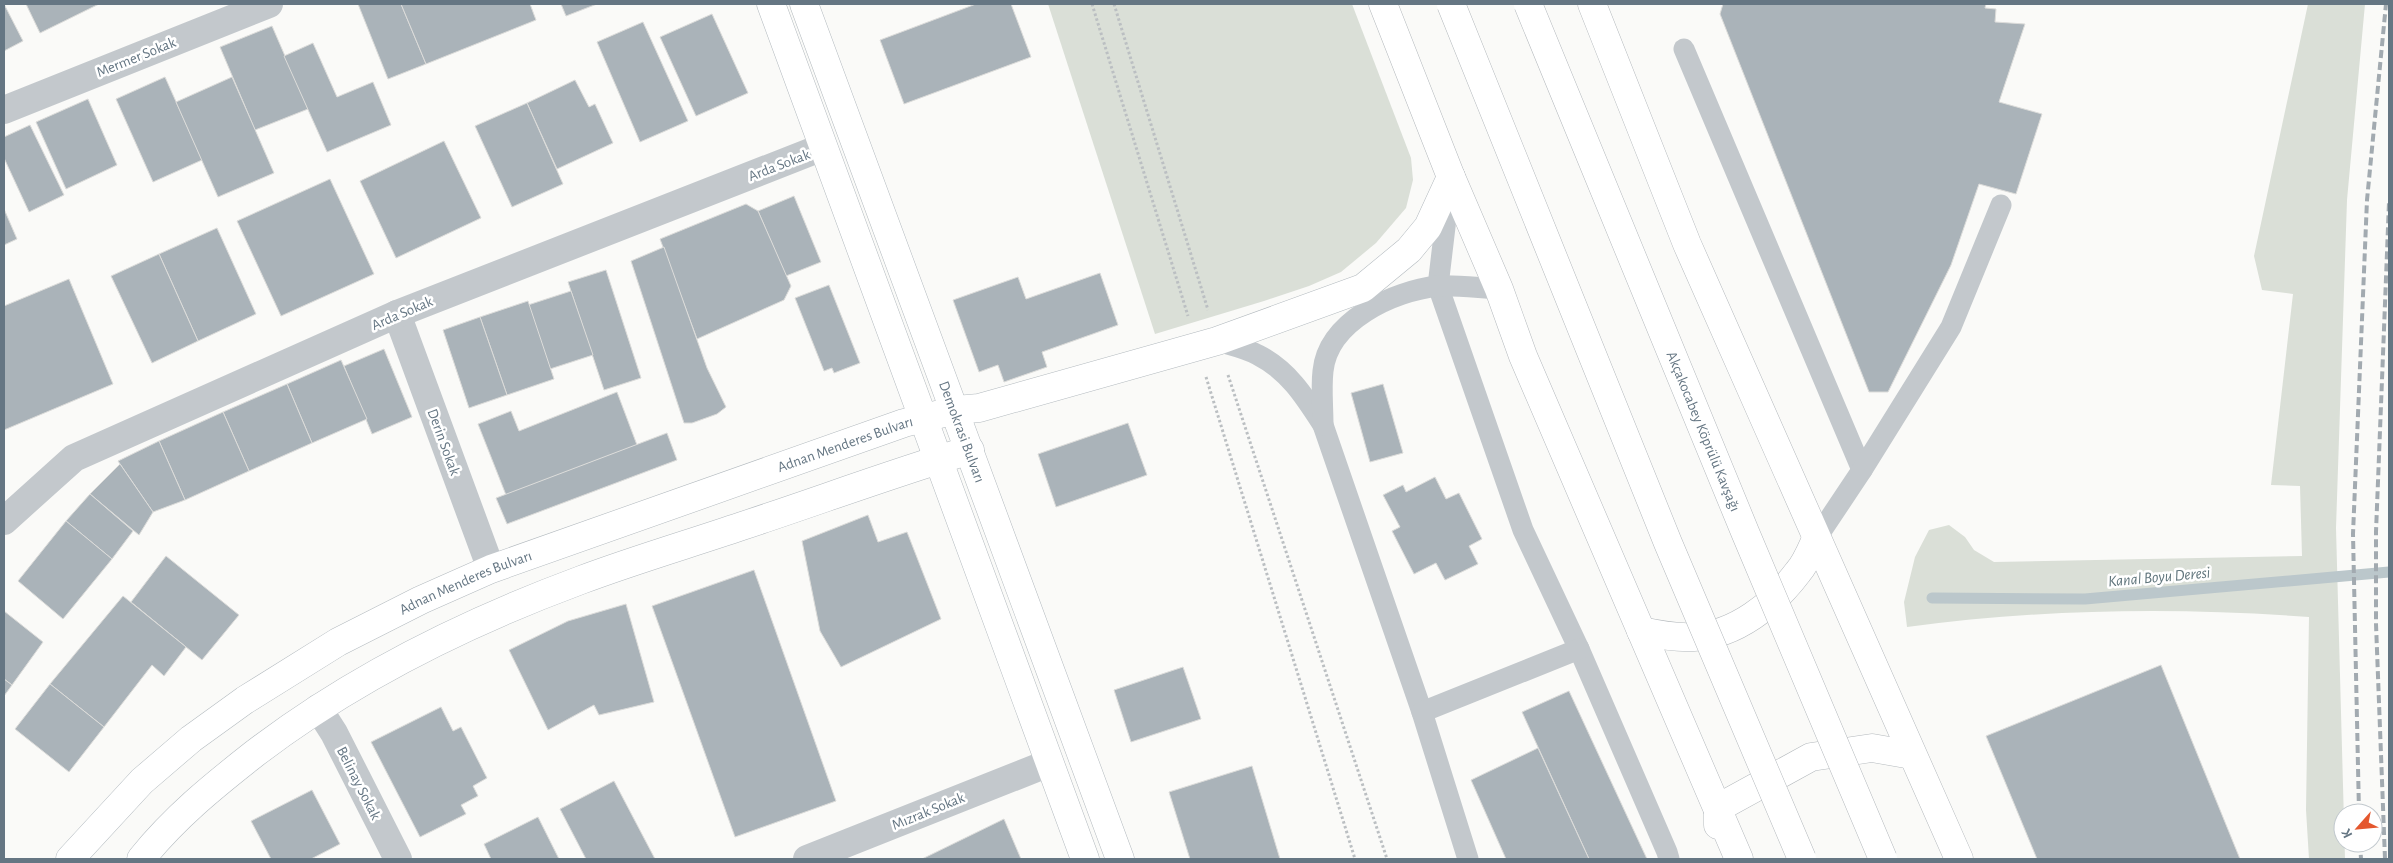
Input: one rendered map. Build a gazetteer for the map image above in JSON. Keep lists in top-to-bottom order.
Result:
{
  "streets": {
    "main road": ["Demokrasi Bulvarı", "Akçakocabey Köprülü Kavşağı", "Adnan Menderes Bulvarı"],
    "street": [
      "Mermer Sokak",
      "Arda Sokak",
      "Derin Sokak",
      "Belinay Sokak",
      "Mızrak Sokak"
    ]
  },
  "crossings": [
    ["Arda Sokak", "Derin Sokak"],
    ["Demokrasi Bulvarı", "Adnan Menderes Bulvarı"],
    ["Derin Sokak", "Adnan Menderes Bulvarı"]
  ],
  "water": ["Kanal Boyu Deresi"],
  "north": "bottom left"
}
